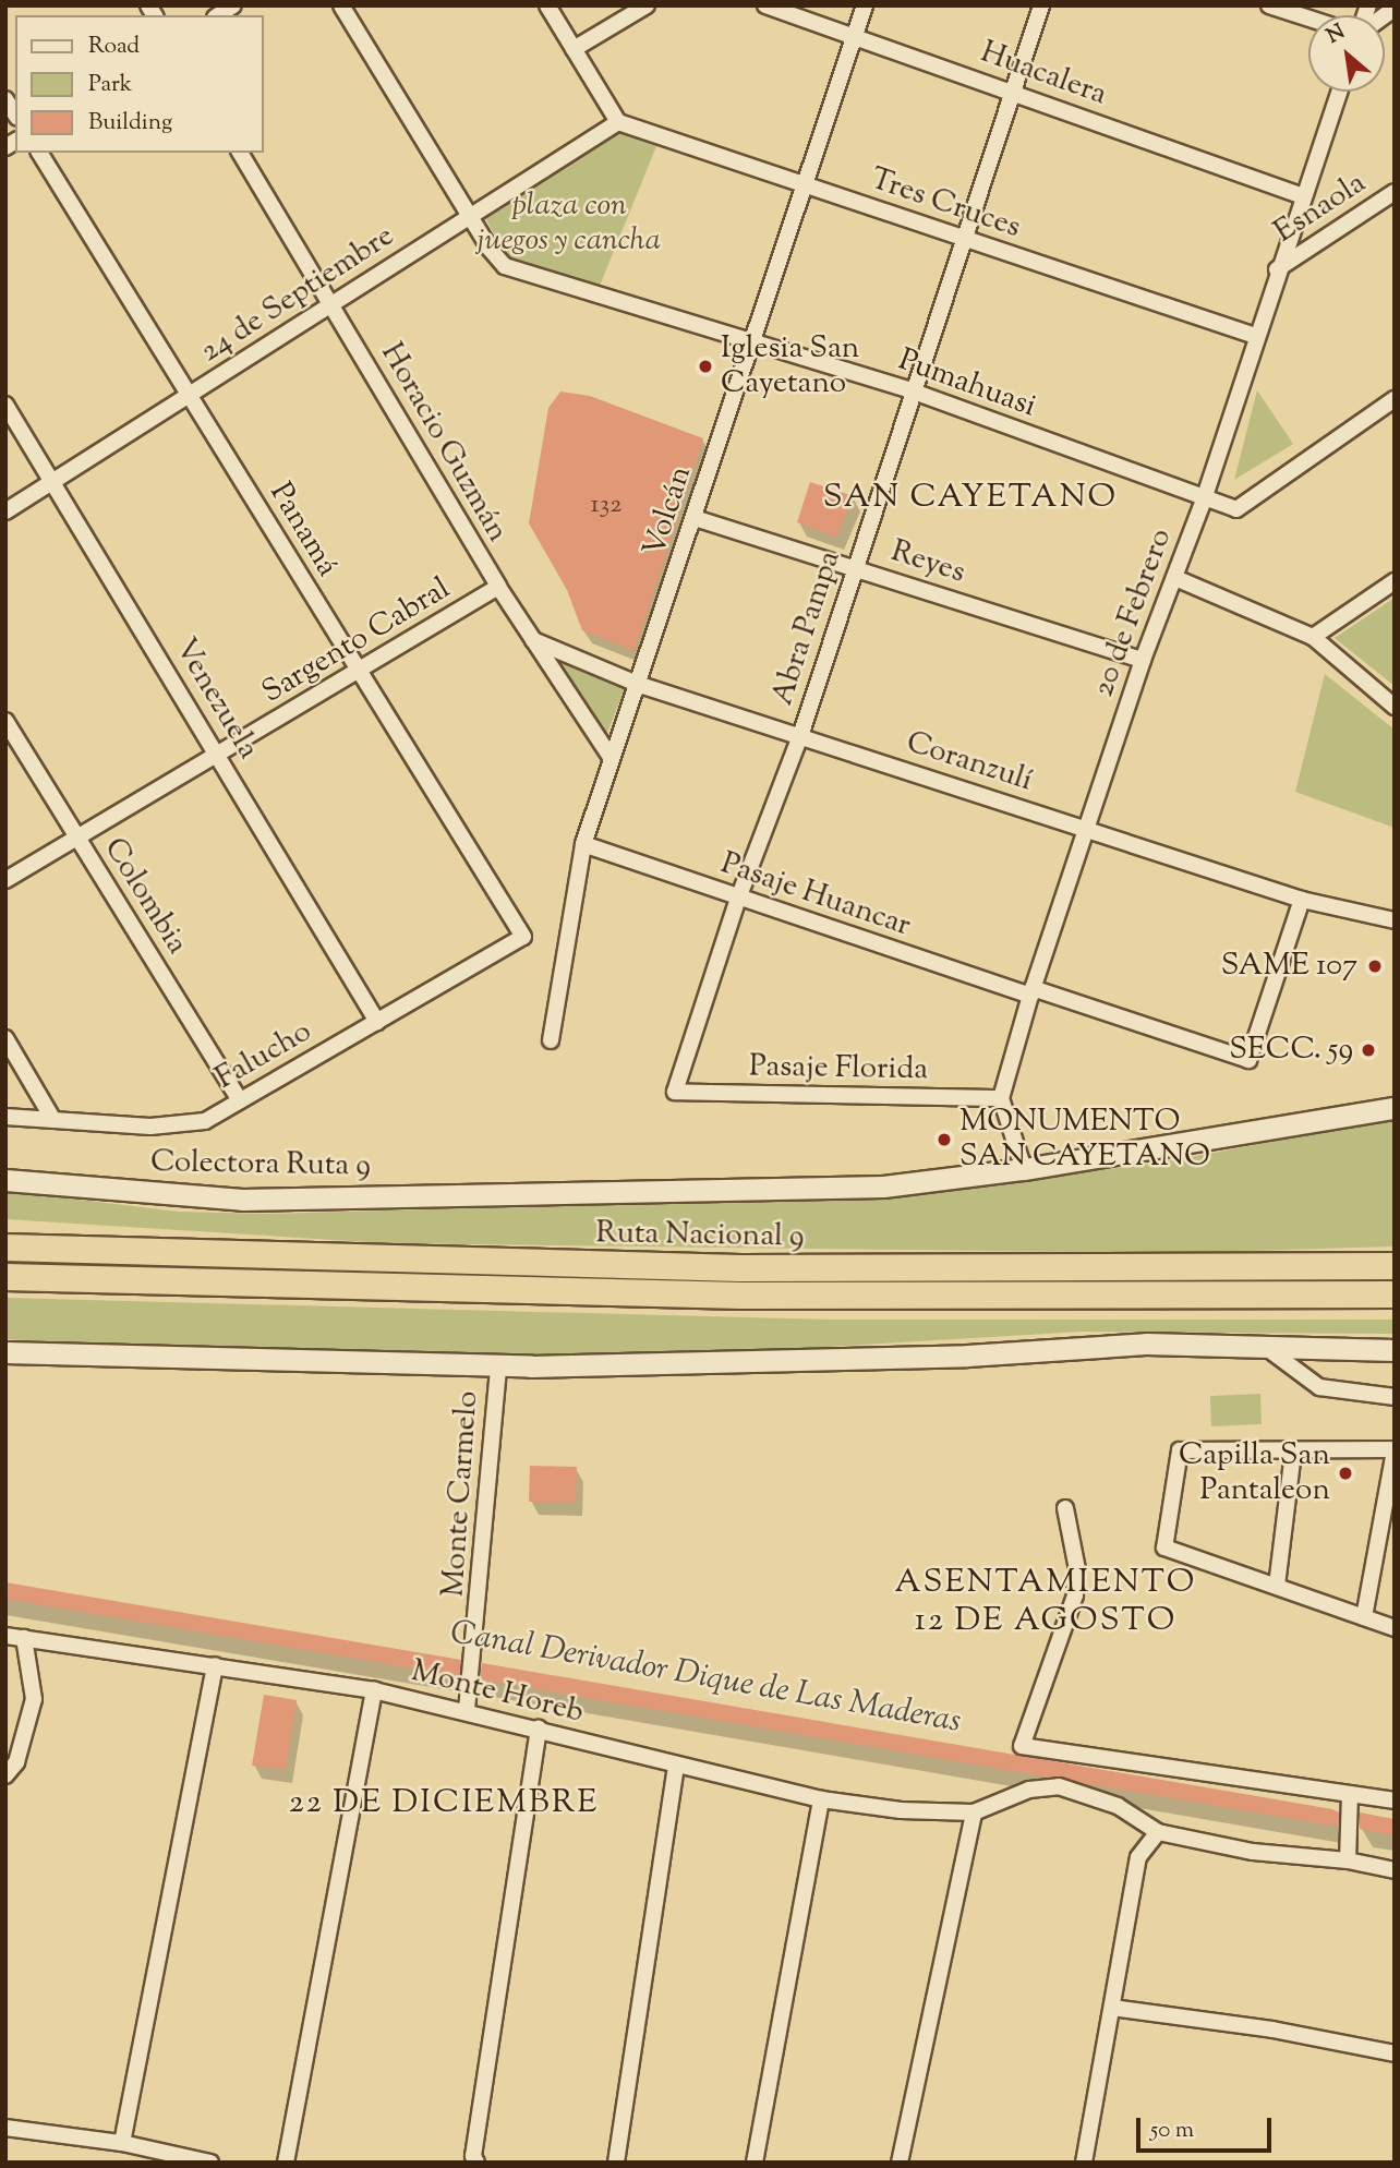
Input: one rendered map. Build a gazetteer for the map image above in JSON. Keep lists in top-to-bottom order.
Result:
{
  "streets": {
    "highway": ["Ruta Nacional 9"],
    "street": [
      "Huacalera",
      "Tres Cruces",
      "Esnaola",
      "24 de Septiembre",
      "Pumahuasi",
      "Horacio Guzmán",
      "Volcán",
      "Panamá",
      "Reyes",
      "20 de Febrero",
      "Abra Pampa",
      "Sargento Cabral",
      "Venezuela",
      "Coranzulí",
      "Pasaje Huancar",
      "Colombia",
      "Falucho",
      "Pasaje Florida",
      "Colectora Ruta 9",
      "Monte Carmelo",
      "Monte Horeb"
    ]
  },
  "crossings": [
    ["Huacalera", "Volcán"],
    ["Huacalera", "20 de Febrero"],
    ["Huacalera", "Abra Pampa"],
    ["Tres Cruces", "24 de Septiembre"],
    ["Tres Cruces", "Volcán"],
    ["Tres Cruces", "20 de Febrero"],
    ["Tres Cruces", "Abra Pampa"],
    ["Esnaola", "20 de Febrero"],
    ["24 de Septiembre", "Pumahuasi"],
    ["24 de Septiembre", "Horacio Guzmán"],
    ["24 de Septiembre", "Panamá"],
    ["24 de Septiembre", "Venezuela"],
    ["Pumahuasi", "Volcán"],
    ["Pumahuasi", "20 de Febrero"],
    ["Pumahuasi", "Abra Pampa"],
    ["Horacio Guzmán", "Volcán"],
    ["Horacio Guzmán", "Sargento Cabral"],
    ["Horacio Guzmán", "Coranzulí"],
    ["Volcán", "Reyes"],
    ["Volcán", "Coranzulí"],
    ["Volcán", "Pasaje Huancar"],
    ["Panamá", "Sargento Cabral"],
    ["Panamá", "Falucho"],
    ["Reyes", "20 de Febrero"],
    ["Reyes", "Abra Pampa"],
    ["20 de Febrero", "Coranzulí"],
    ["20 de Febrero", "Pasaje Huancar"],
    ["20 de Febrero", "Pasaje Florida"],
    ["Abra Pampa", "Coranzulí"],
    ["Abra Pampa", "Pasaje Huancar"],
    ["Abra Pampa", "Pasaje Florida"],
    ["Sargento Cabral", "Venezuela"],
    ["Sargento Cabral", "Colombia"],
    ["Venezuela", "Falucho"],
    ["Coranzulí", "Pasaje Huancar"],
    ["Colombia", "Falucho"],
    ["Monte Carmelo", "Monte Horeb"]
  ],
  "districts": ["SAN CAYETANO", "ASENTAMIENTO 12 DE AGOSTO", "22 DE DICIEMBRE"],
  "water": ["Canal Derivador Dique de Las Maderas"],
  "parks": ["plaza con juegos y cancha"],
  "places": [
    "Iglesia San Cayetano",
    "SAME 107",
    "SECC. 59",
    "MONUMENTO SAN CAYETANO",
    "Capilla San Pantaleon"
  ],
  "house_numbers": ["132"],
  "legend": ["Road", "Park", "Building"],
  "scale_bar": "50 m",
  "north": "top left"
}
